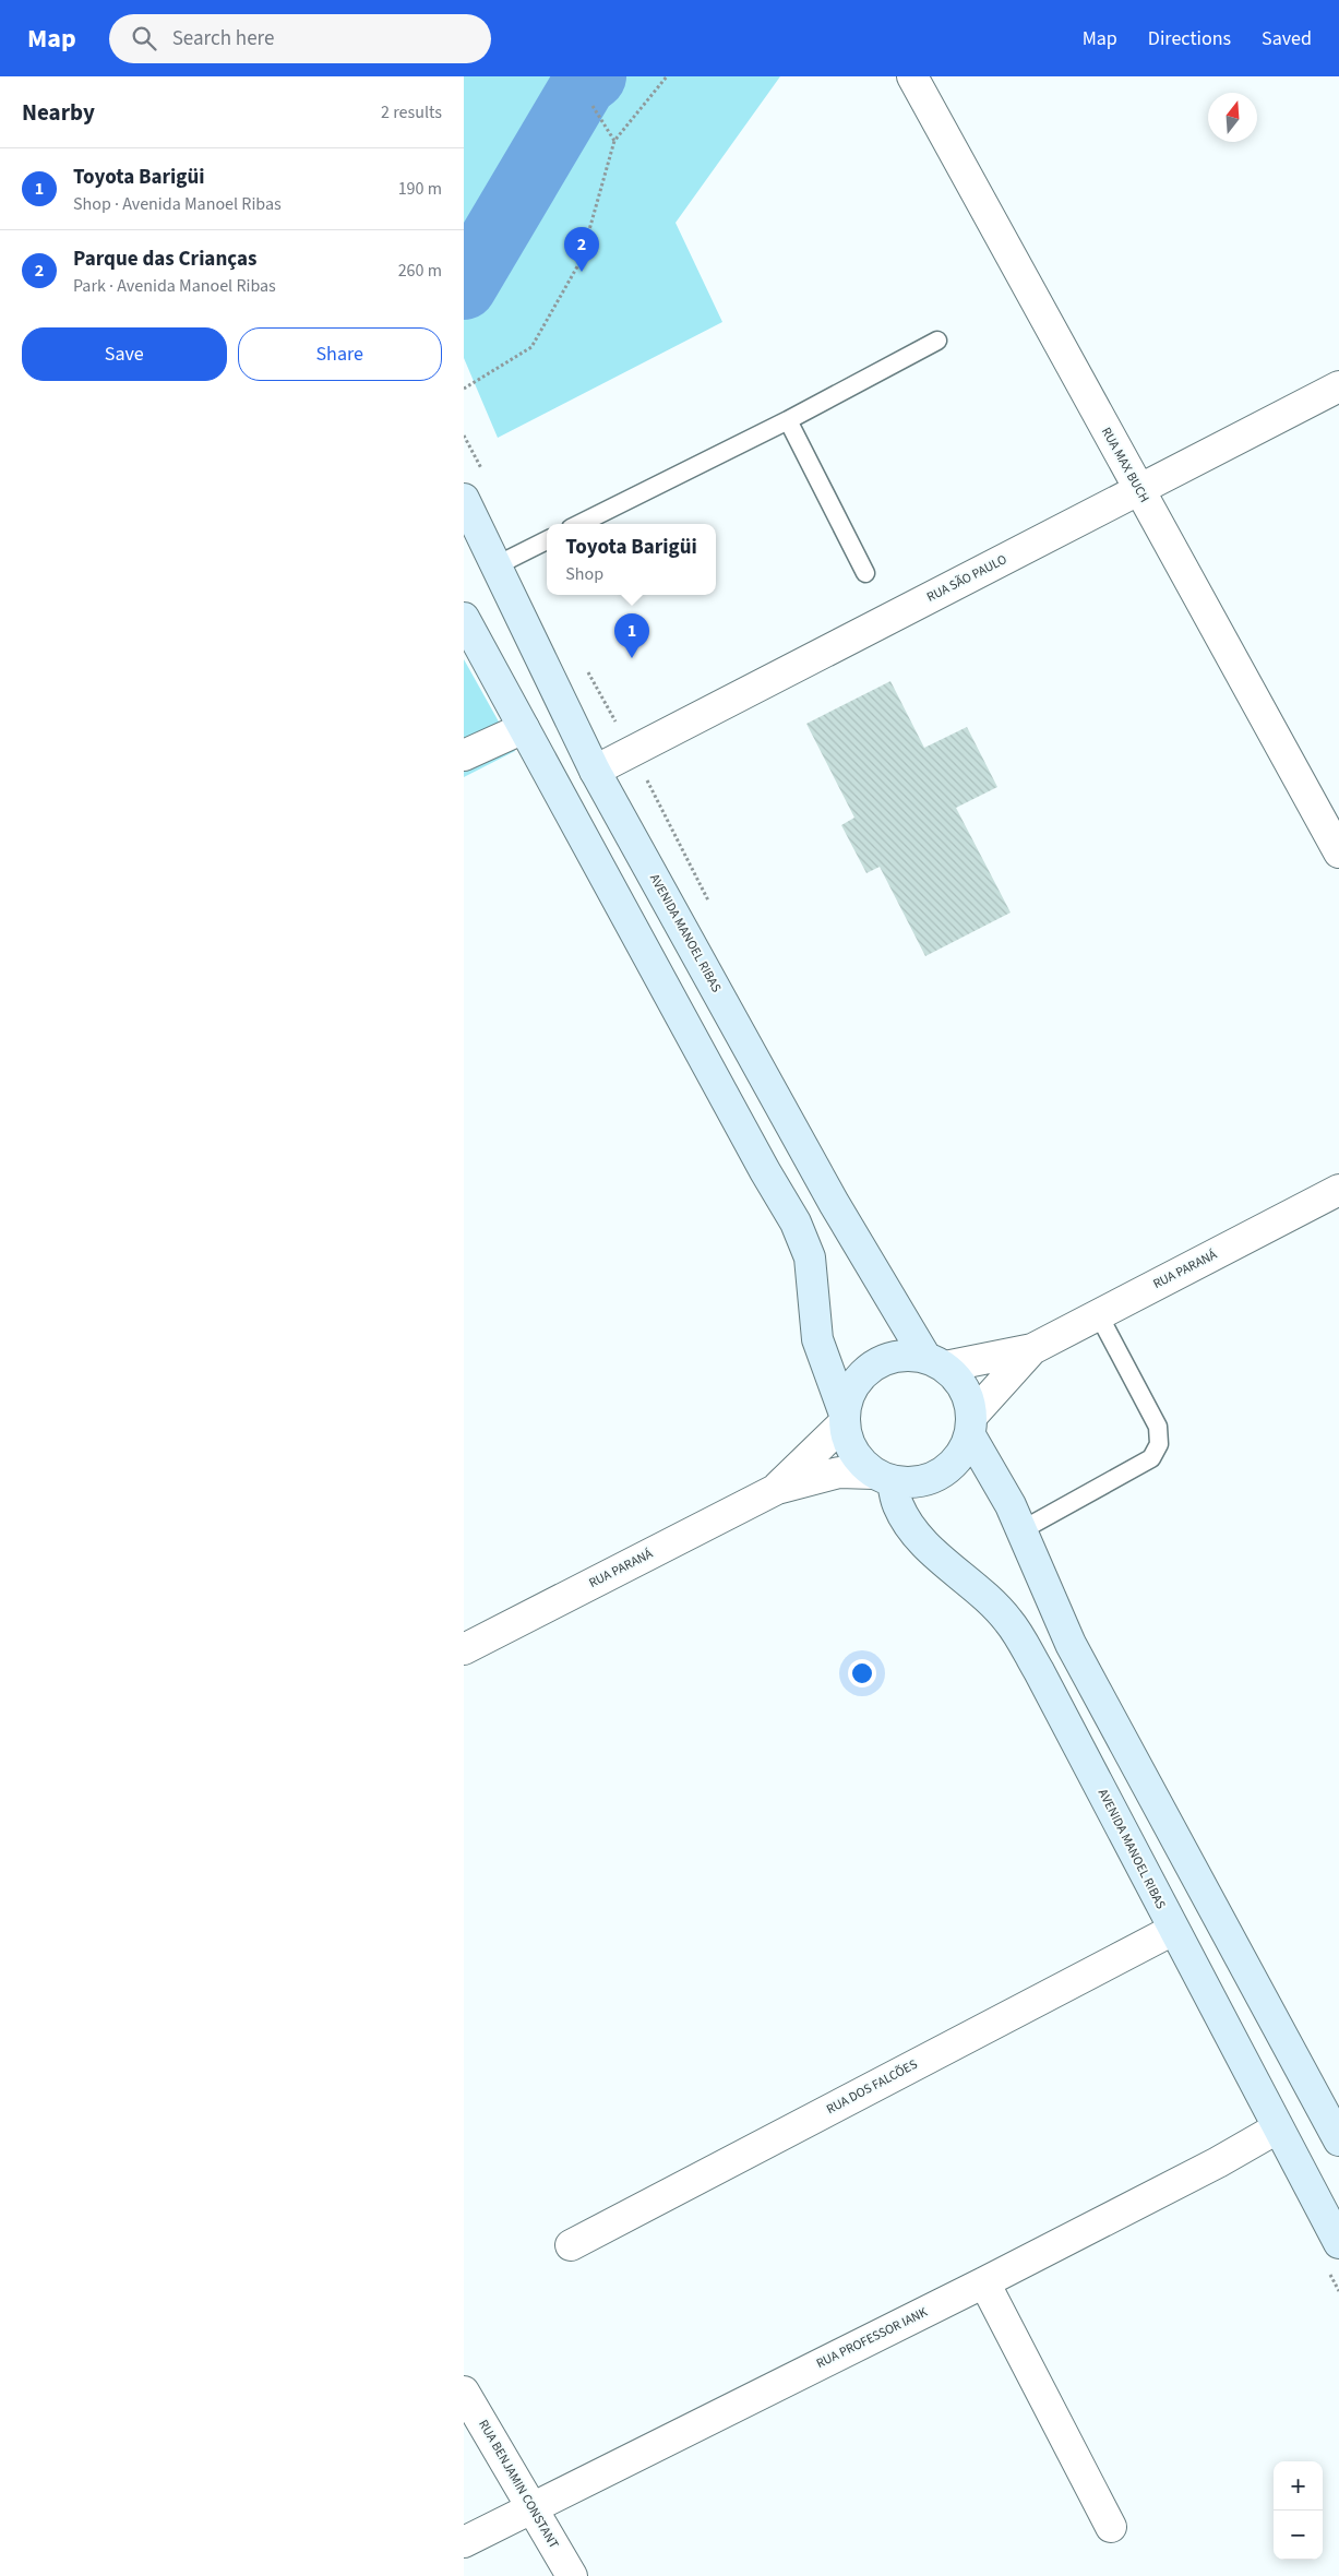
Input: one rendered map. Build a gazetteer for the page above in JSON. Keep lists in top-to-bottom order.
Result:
{
  "streets": {
    "main road": ["AVENIDA MANOEL RIBAS"],
    "street": [
      "RUA MAX BUCH",
      "RUA SÃO PAULO",
      "RUA PARANÁ",
      "RUA DOS FALCÕES",
      "RUA PROFESSOR IANK",
      "RUA BENJAMIN CONSTANT"
    ]
  },
  "crossings": [
    ["RUA MAX BUCH", "RUA SÃO PAULO"],
    ["RUA SÃO PAULO", "AVENIDA MANOEL RIBAS"],
    ["AVENIDA MANOEL RIBAS", "RUA DOS FALCÕES"],
    ["AVENIDA MANOEL RIBAS", "RUA PROFESSOR IANK"],
    ["RUA PROFESSOR IANK", "RUA BENJAMIN CONSTANT"]
  ],
  "north": "top",
  "page": {
    "header": "Map",
    "search": "Search here",
    "nav": ["Map", "Directions", "Saved"],
    "heading": ["Nearby", "2 results"],
    "list": [
      {
        "mark": "1",
        "name": "Toyota Barigüi",
        "note": "Shop · Avenida Manoel Ribas",
        "value": "190 m"
      },
      {
        "mark": "2",
        "name": "Parque das Crianças",
        "note": "Park · Avenida Manoel Ribas",
        "value": "260 m"
      }
    ],
    "pins": ["2", "1"],
    "buttons": ["Save", "Share"],
    "popup": ["Toyota Barigüi", "Shop"],
    "map_buttons": ["+", "−"]
  }
}
